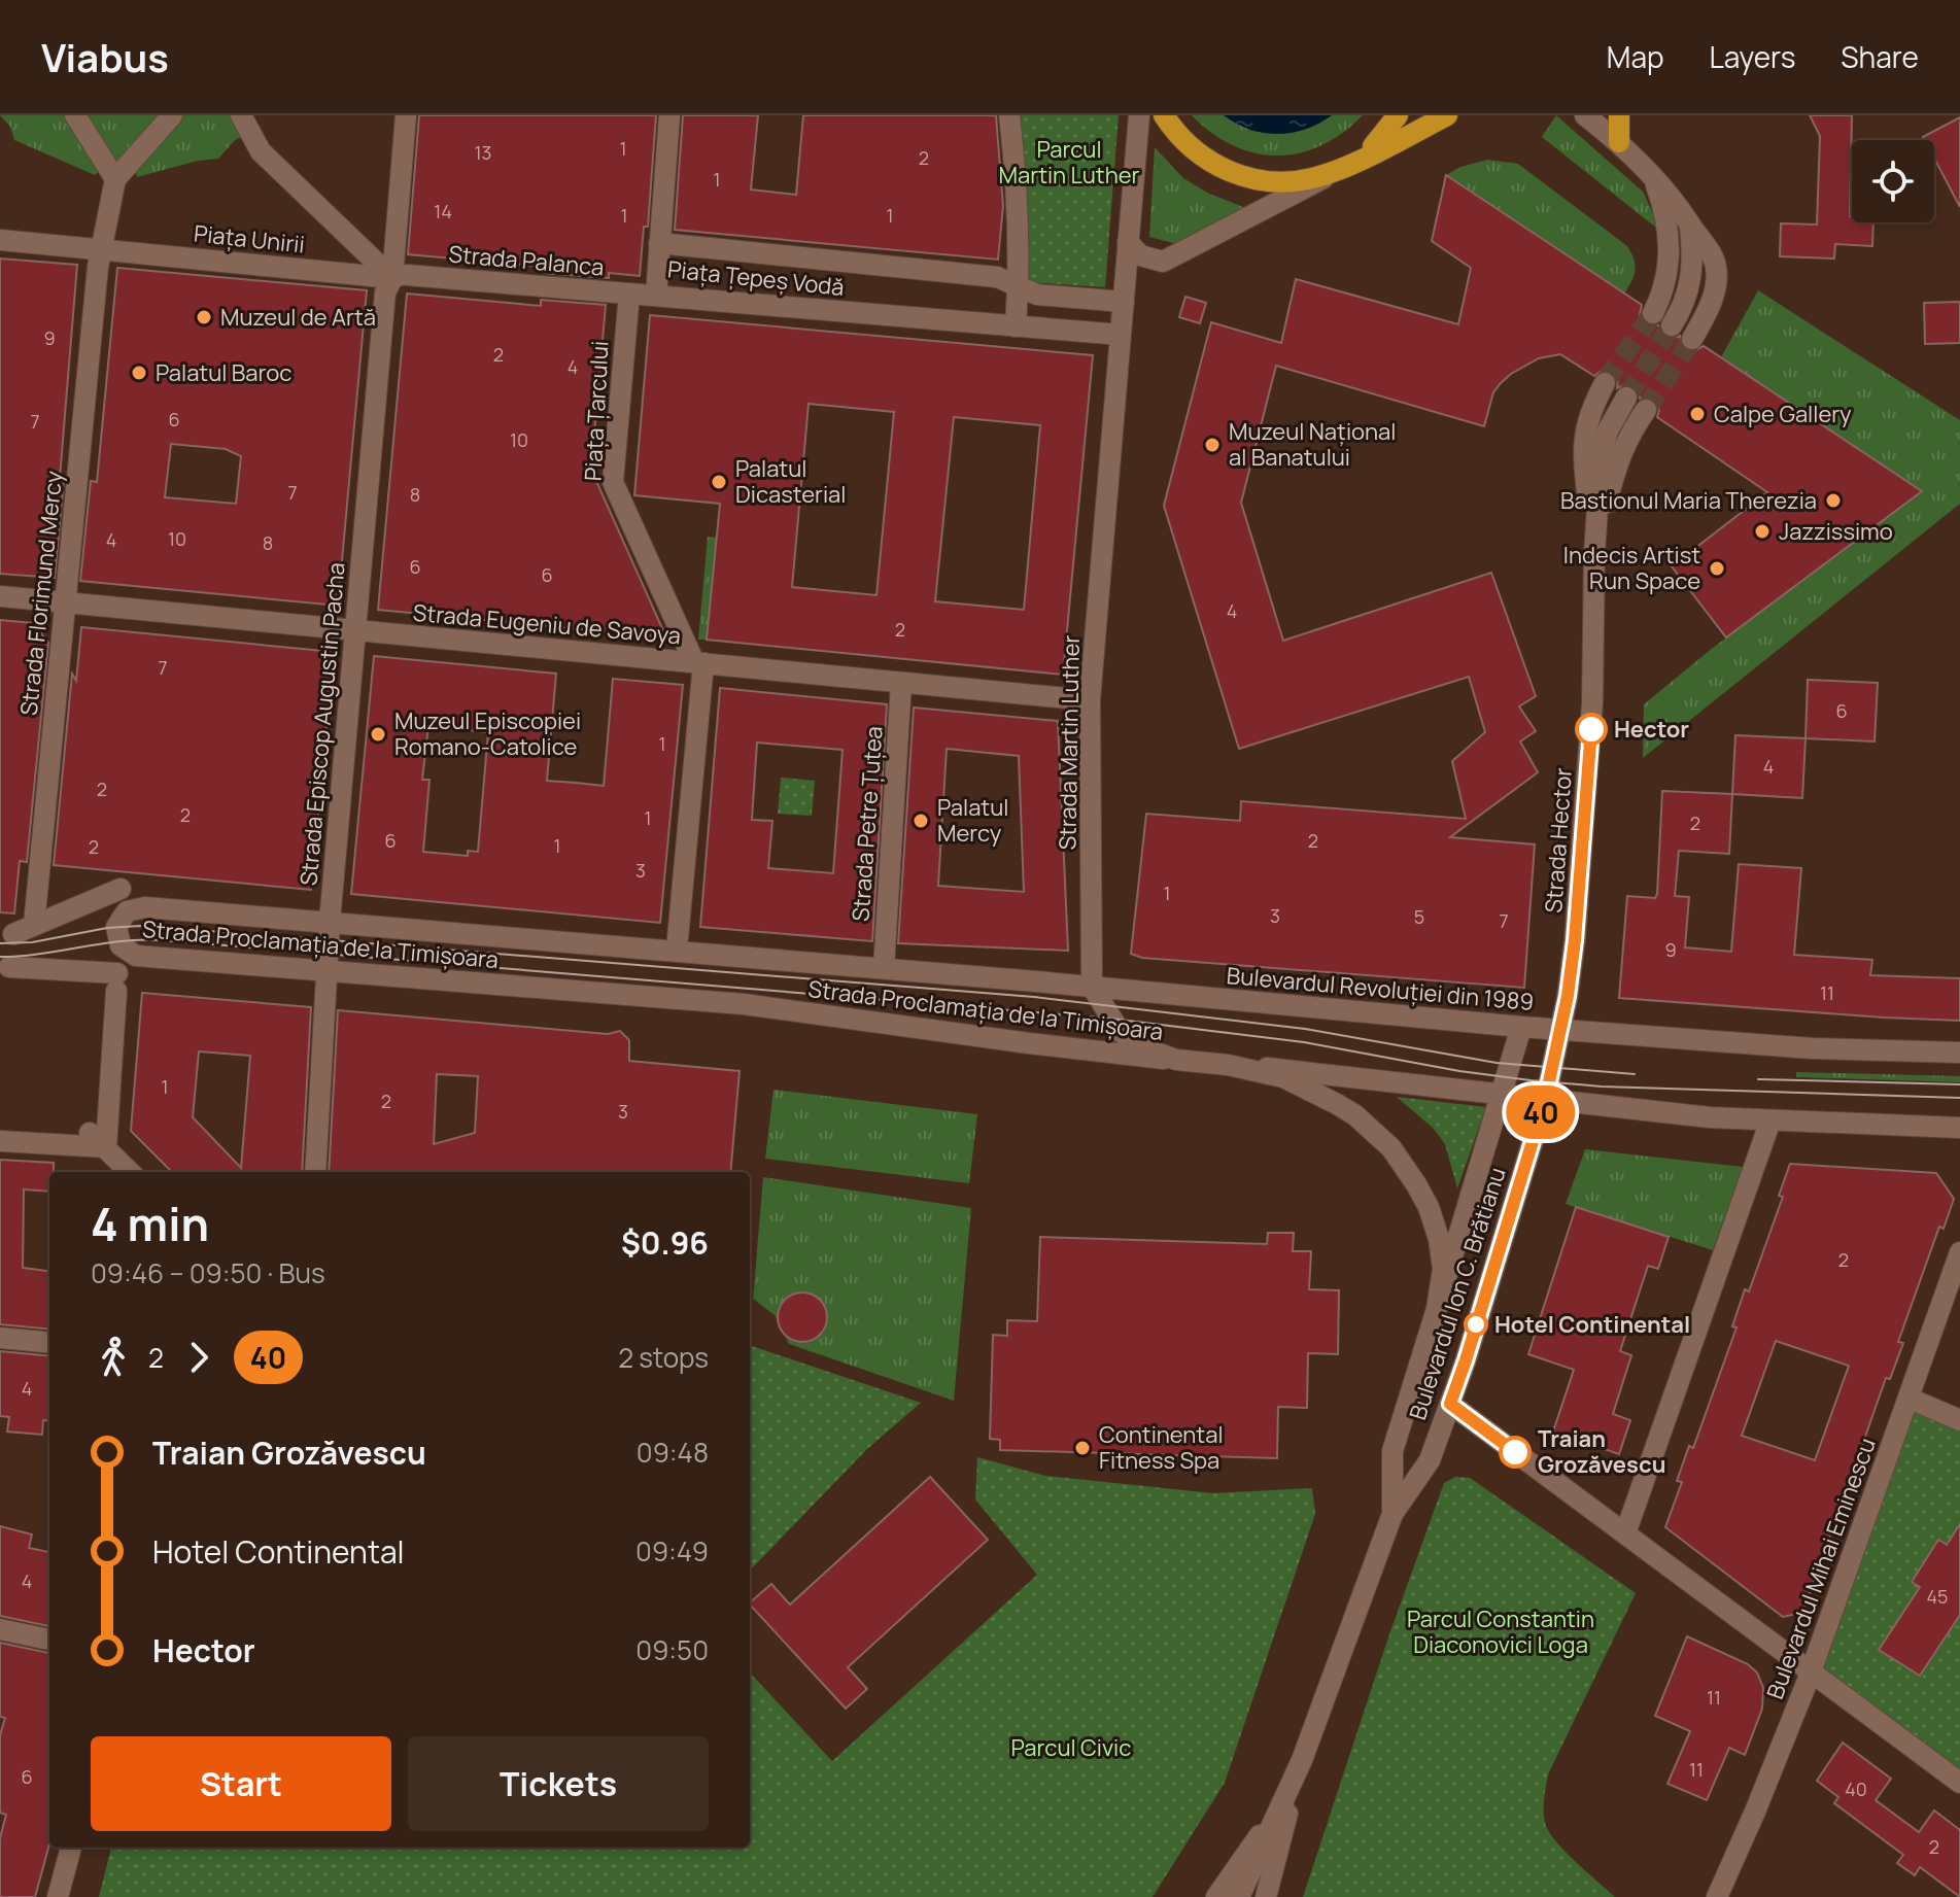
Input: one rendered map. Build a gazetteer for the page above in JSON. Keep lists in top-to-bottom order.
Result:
{
  "streets": {
    "street": [
      "Piața Unirii",
      "Strada Palanca",
      "Piața Țepeș Vodă",
      "Piața Țarcului",
      "Strada Florimund Mercy",
      "Strada Eugeniu de Savoya",
      "Strada Episcop Augustin Pacha",
      "Strada Martin Luther",
      "Strada Petre Țuțea",
      "Strada Hector",
      "Strada Proclamația de la Timișoara",
      "Bulevardul Revoluției din 1989",
      "Bulevardul Ion C. Brătianu",
      "Bulevardul Mihai Eminescu"
    ]
  },
  "crossings": [
    ["Piața Unirii", "Strada Palanca"],
    ["Piața Unirii", "Strada Florimund Mercy"],
    ["Piața Unirii", "Strada Episcop Augustin Pacha"],
    ["Strada Palanca", "Piața Țepeș Vodă"],
    ["Strada Palanca", "Piața Țarcului"],
    ["Strada Palanca", "Strada Episcop Augustin Pacha"],
    ["Piața Țepeș Vodă", "Strada Martin Luther"],
    ["Piața Țarcului", "Strada Eugeniu de Savoya"],
    ["Strada Florimund Mercy", "Strada Eugeniu de Savoya"],
    ["Strada Eugeniu de Savoya", "Strada Episcop Augustin Pacha"],
    ["Strada Eugeniu de Savoya", "Strada Martin Luther"],
    ["Strada Eugeniu de Savoya", "Strada Petre Țuțea"],
    ["Strada Episcop Augustin Pacha", "Strada Proclamația de la Timișoara"],
    ["Strada Martin Luther", "Strada Proclamația de la Timișoara"],
    ["Strada Martin Luther", "Bulevardul Revoluției din 1989"],
    ["Strada Petre Țuțea", "Strada Proclamația de la Timișoara"],
    ["Strada Hector", "Bulevardul Revoluției din 1989"],
    ["Strada Hector", "Bulevardul Ion C. Brătianu"],
    ["Strada Proclamația de la Timișoara", "Bulevardul Revoluției din 1989"],
    ["Bulevardul Revoluției din 1989", "Bulevardul Ion C. Brătianu"]
  ],
  "parks": ["Parcul Martin Luther", "Parcul Constantin Diaconovici Loga", "Parcul Civic"],
  "places": [
    "Muzeul de Artă",
    "Palatul Baroc",
    "Calpe Gallery",
    "Muzeul Național al Banatului",
    "Palatul Dicasterial",
    "Bastionul Maria Therezia",
    "Jazzissimo",
    "Indecis Artist Run Space",
    "Hector",
    "Muzeul Episcopiei Romano-Catolice",
    "Palatul Mercy",
    "Hotel Continental",
    "Continental Fitness Spa",
    "Traian Grozăvescu"
  ],
  "lines": ["bus line 40"],
  "house_numbers": [
    "1",
    "13",
    "2",
    "1",
    "14",
    "1",
    "1",
    "9",
    "2",
    "4",
    "6",
    "7",
    "10",
    "7",
    "8",
    "10",
    "4",
    "8",
    "6",
    "6",
    "4",
    "2",
    "7",
    "6",
    "1",
    "4",
    "2",
    "2",
    "1",
    "2",
    "6",
    "2",
    "1",
    "2",
    "3",
    "1",
    "3",
    "5",
    "7",
    "9",
    "11",
    "1",
    "2",
    "3",
    "2",
    "4",
    "4",
    "45",
    "11",
    "11",
    "6",
    "40",
    "2"
  ],
  "page": {
    "header": "Viabus",
    "nav": ["Map", "Layers", "Share"],
    "on_map": "40",
    "heading": ["4 min", "09:46 – 09:50 · Bus", "$0.96"],
    "legs": ["2", "40", "2 stops"],
    "list": [
      {
        "name": "Traian Grozăvescu",
        "value": "09:48"
      },
      {
        "name": "Hotel Continental",
        "value": "09:49"
      },
      {
        "name": "Hector",
        "value": "09:50"
      }
    ],
    "buttons": ["Start", "Tickets"]
  }
}
